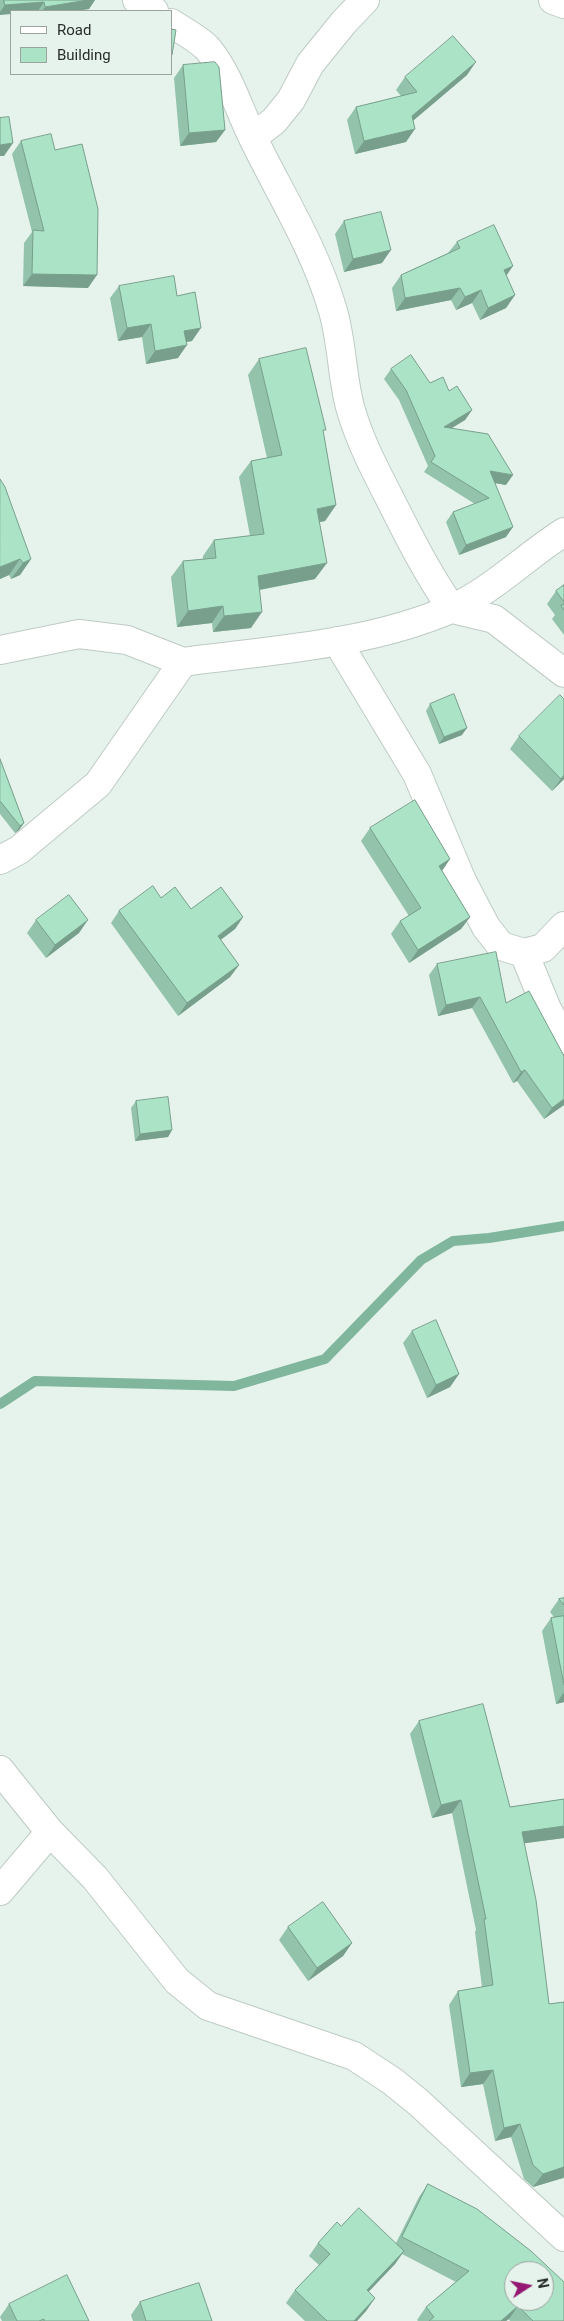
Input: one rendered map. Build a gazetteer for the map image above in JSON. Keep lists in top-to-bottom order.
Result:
{
  "legend": ["Road", "Building"],
  "north": "right"
}
